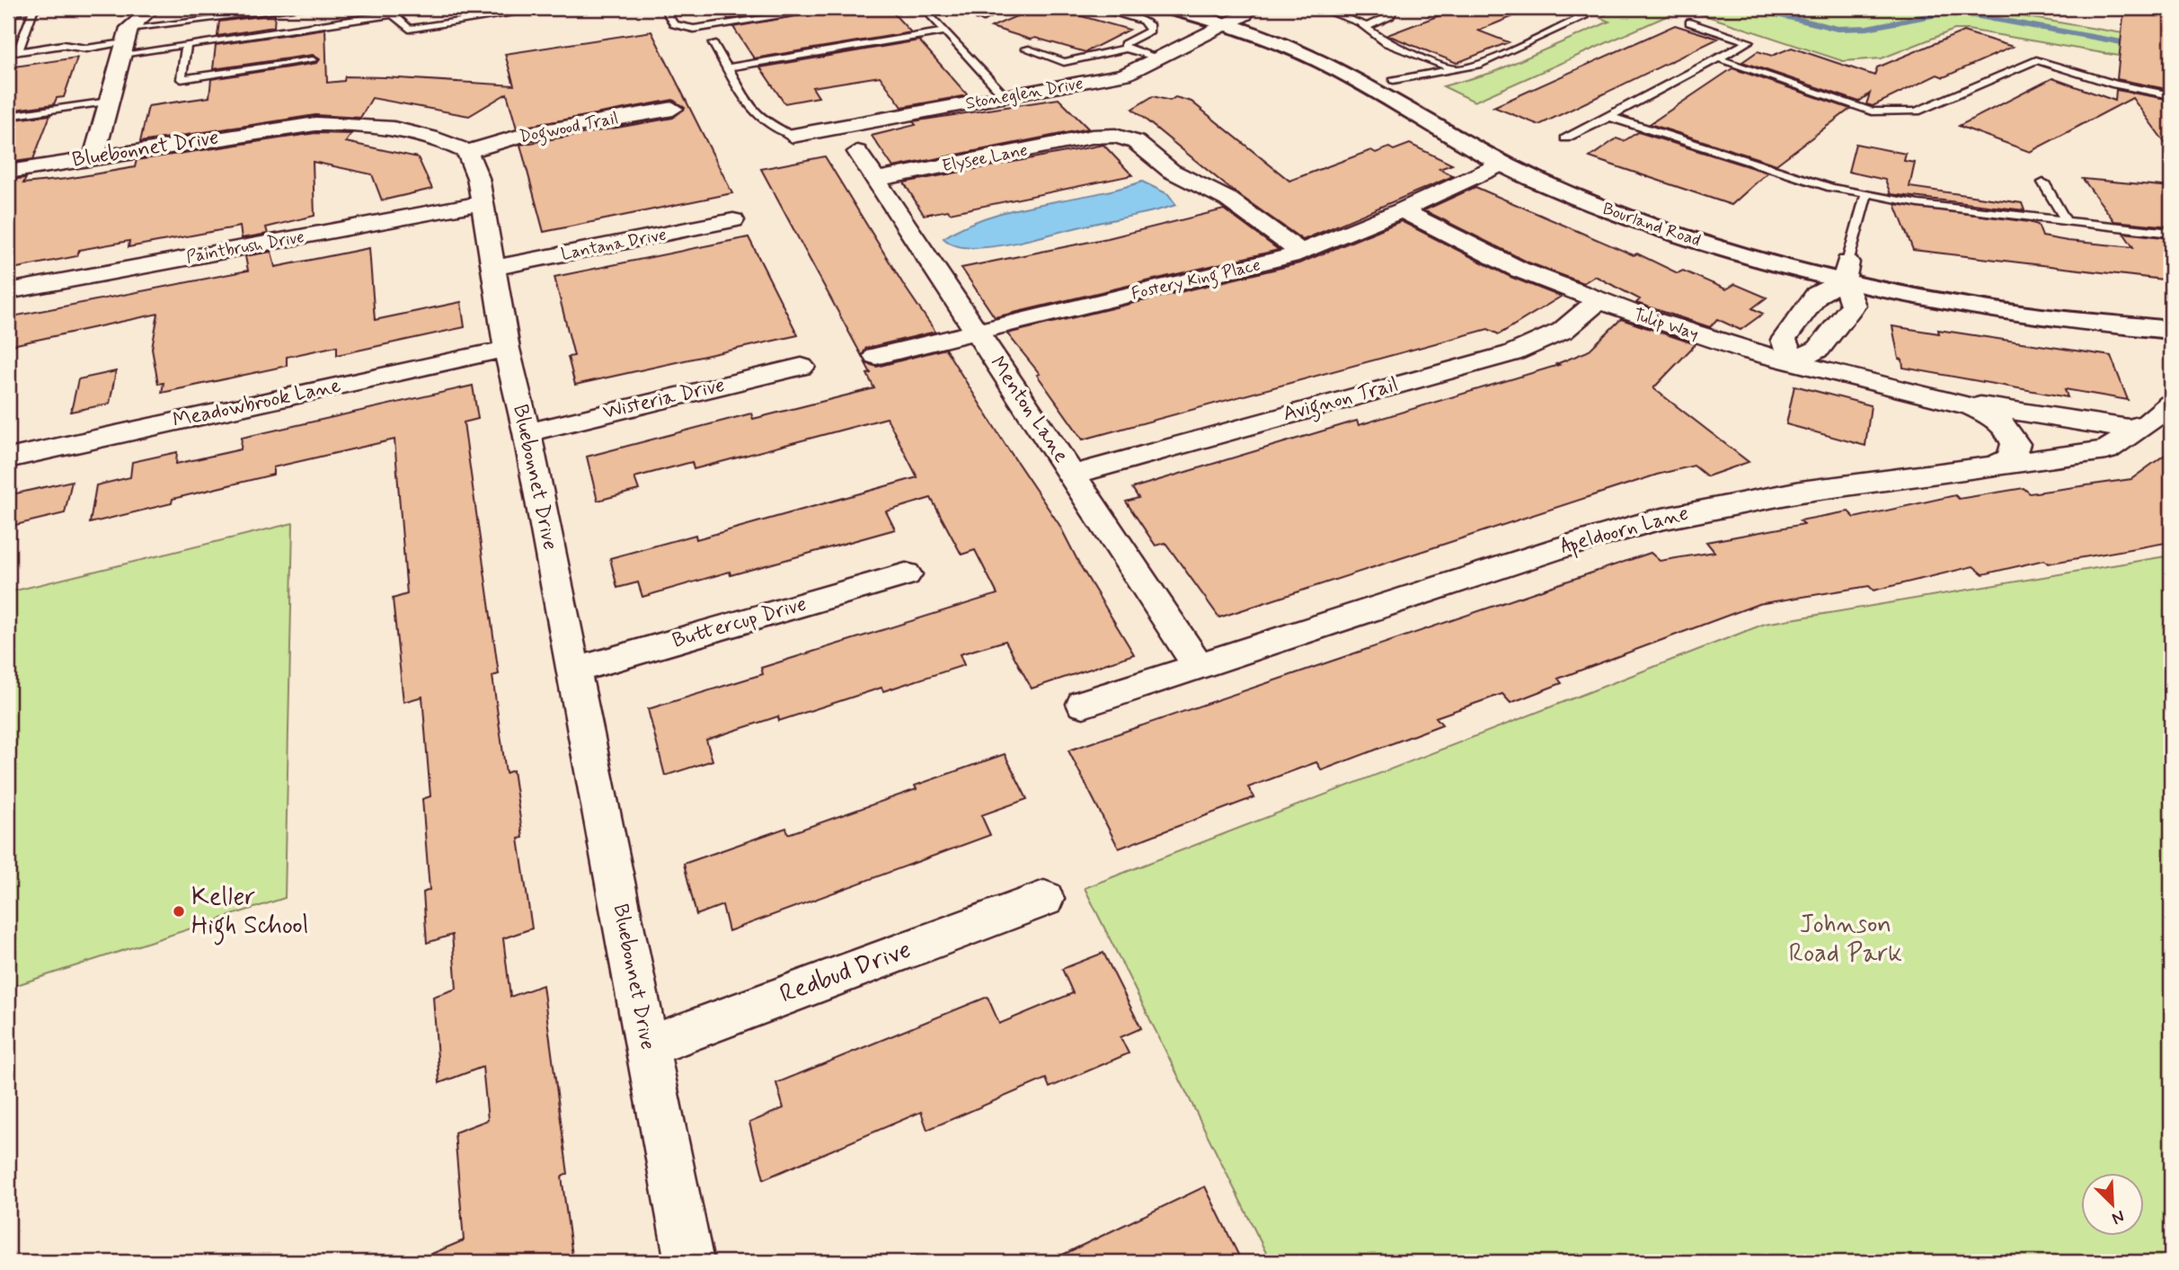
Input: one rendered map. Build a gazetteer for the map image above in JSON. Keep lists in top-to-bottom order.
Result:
{
  "streets": {
    "main road": ["Bourland Road"],
    "street": [
      "Stoneglen Drive",
      "Dogwood Trail",
      "Bluebonnet Drive",
      "Elysee Lane",
      "Lantana Drive",
      "Paintbrush Drive",
      "Fostery King Place",
      "Tulip Way",
      "Wisteria Drive",
      "Avignon Trail",
      "Meadowbrook Lane",
      "Menton Lane",
      "Apeldoorn Lane",
      "Buttercup Drive",
      "Redbud Drive"
    ]
  },
  "crossings": [
    ["Stoneglen Drive", "Bourland Road"],
    ["Dogwood Trail", "Bluebonnet Drive"],
    ["Bluebonnet Drive", "Lantana Drive"],
    ["Bluebonnet Drive", "Paintbrush Drive"],
    ["Bluebonnet Drive", "Wisteria Drive"],
    ["Bluebonnet Drive", "Meadowbrook Lane"],
    ["Bluebonnet Drive", "Buttercup Drive"],
    ["Bluebonnet Drive", "Redbud Drive"],
    ["Elysee Lane", "Fostery King Place"],
    ["Elysee Lane", "Menton Lane"],
    ["Bourland Road", "Fostery King Place"],
    ["Fostery King Place", "Tulip Way"],
    ["Fostery King Place", "Menton Lane"],
    ["Tulip Way", "Avignon Trail"],
    ["Tulip Way", "Apeldoorn Lane"],
    ["Avignon Trail", "Menton Lane"],
    ["Menton Lane", "Apeldoorn Lane"]
  ],
  "parks": ["Johnson Road Park"],
  "places": ["Keller High School"],
  "north": "bottom right"
}
